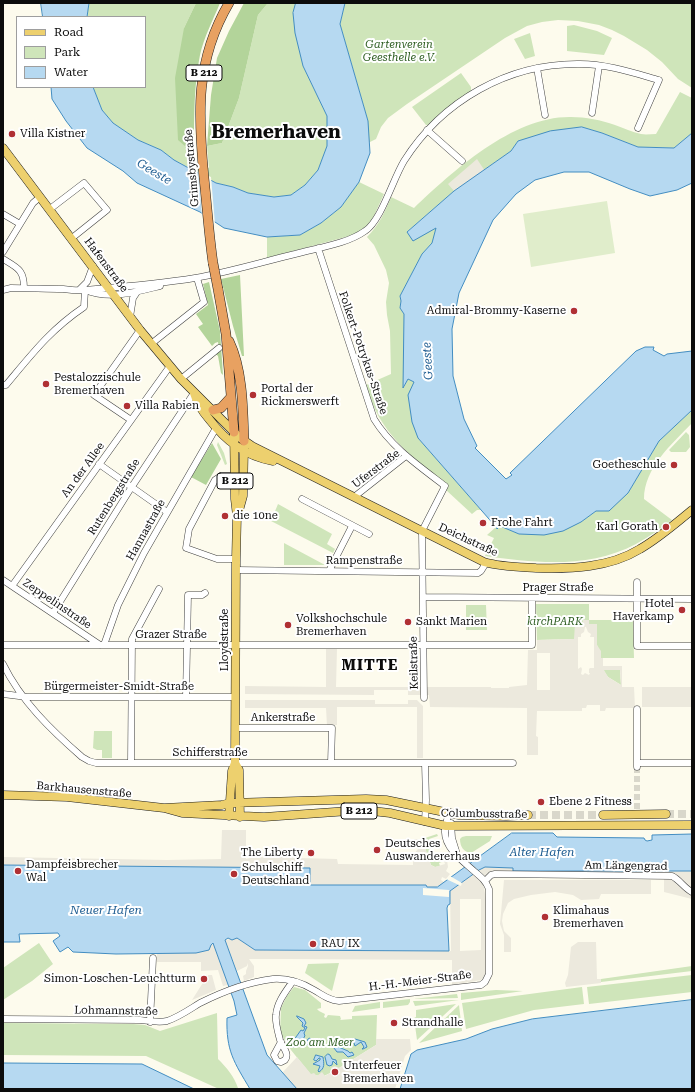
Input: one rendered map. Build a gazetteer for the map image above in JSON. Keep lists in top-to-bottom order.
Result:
{
  "streets": {
    "highway": ["B 212", "Grimsbystraße"],
    "main road": [
      "Hafenstraße",
      "Deichstraße",
      "Lloydstraße",
      "Barkhausenstraße",
      "Columbusstraße"
    ],
    "street": [
      "Folkert-Potrykus-Straße",
      "Uferstraße",
      "An der Allee",
      "Rutenbergstraße",
      "Hannastraße",
      "Rampenstraße",
      "Prager Straße",
      "Zeppelinstraße",
      "Grazer Straße",
      "Keilstraße",
      "Bürgermeister-Smidt-Straße",
      "Ankerstraße",
      "Schifferstraße",
      "Am Längengrad",
      "H.-H.-Meier-Straße",
      "Lohmannstraße"
    ]
  },
  "crossings": [
    ["B 212", "Grimsbystraße"],
    ["B 212", "Hafenstraße"],
    ["B 212", "Deichstraße"],
    ["B 212", "Lloydstraße"],
    ["Grimsbystraße", "Hafenstraße"],
    ["Grimsbystraße", "Deichstraße"],
    ["Grimsbystraße", "Lloydstraße"],
    ["Hafenstraße", "An der Allee"],
    ["Hafenstraße", "Rutenbergstraße"],
    ["Hafenstraße", "Hannastraße"],
    ["Hafenstraße", "Deichstraße"],
    ["Hafenstraße", "Lloydstraße"],
    ["Folkert-Potrykus-Straße", "Uferstraße"],
    ["Uferstraße", "Deichstraße"],
    ["Uferstraße", "Keilstraße"],
    ["An der Allee", "Zeppelinstraße"],
    ["Rutenbergstraße", "Zeppelinstraße"],
    ["Hannastraße", "Zeppelinstraße"],
    ["Hannastraße", "Grazer Straße"],
    ["Deichstraße", "Rampenstraße"],
    ["Deichstraße", "Lloydstraße"],
    ["Deichstraße", "Keilstraße"],
    ["Rampenstraße", "Lloydstraße"],
    ["Rampenstraße", "Keilstraße"],
    ["Prager Straße", "Grazer Straße"],
    ["Prager Straße", "Keilstraße"],
    ["Zeppelinstraße", "Grazer Straße"],
    ["Grazer Straße", "Lloydstraße"],
    ["Grazer Straße", "Keilstraße"],
    ["Lloydstraße", "Bürgermeister-Smidt-Straße"],
    ["Lloydstraße", "Ankerstraße"],
    ["Lloydstraße", "Schifferstraße"],
    ["Lloydstraße", "Barkhausenstraße"],
    ["Lloydstraße", "Columbusstraße"],
    ["Bürgermeister-Smidt-Straße", "Schifferstraße"],
    ["Ankerstraße", "Schifferstraße"],
    ["Barkhausenstraße", "Columbusstraße"],
    ["Am Längengrad", "H.-H.-Meier-Straße"],
    ["H.-H.-Meier-Straße", "Lohmannstraße"]
  ],
  "districts": ["Bremerhaven", "MITTE"],
  "water": ["Geeste", "Alter Hafen", "Neuer Hafen"],
  "parks": ["Gartenverein Geesthelle e.V.", "kirchPARK", "Zoo am Meer"],
  "places": [
    "Villa Kistner",
    "Admiral-Brommy-Kaserne",
    "Pestalozzischule Bremerhaven",
    "Portal der Rickmerswerft",
    "Villa Rabien",
    "Goetheschule",
    "die 10ne",
    "Frohe Fahrt",
    "Karl Gorath",
    "Hotel Haverkamp",
    "Sankt Marien",
    "Volkshochschule Bremerhaven",
    "Ebene 2 Fitness",
    "Deutsches Auswandererhaus",
    "The Liberty",
    "Dampfeisbrecher Wal",
    "Schulschiff Deutschland",
    "Klimahaus Bremerhaven",
    "RAU IX",
    "Simon-Loschen-Leuchtturm",
    "Strandhalle",
    "Unterfeuer Bremerhaven"
  ],
  "legend": ["Road", "Park", "Water"]
}
